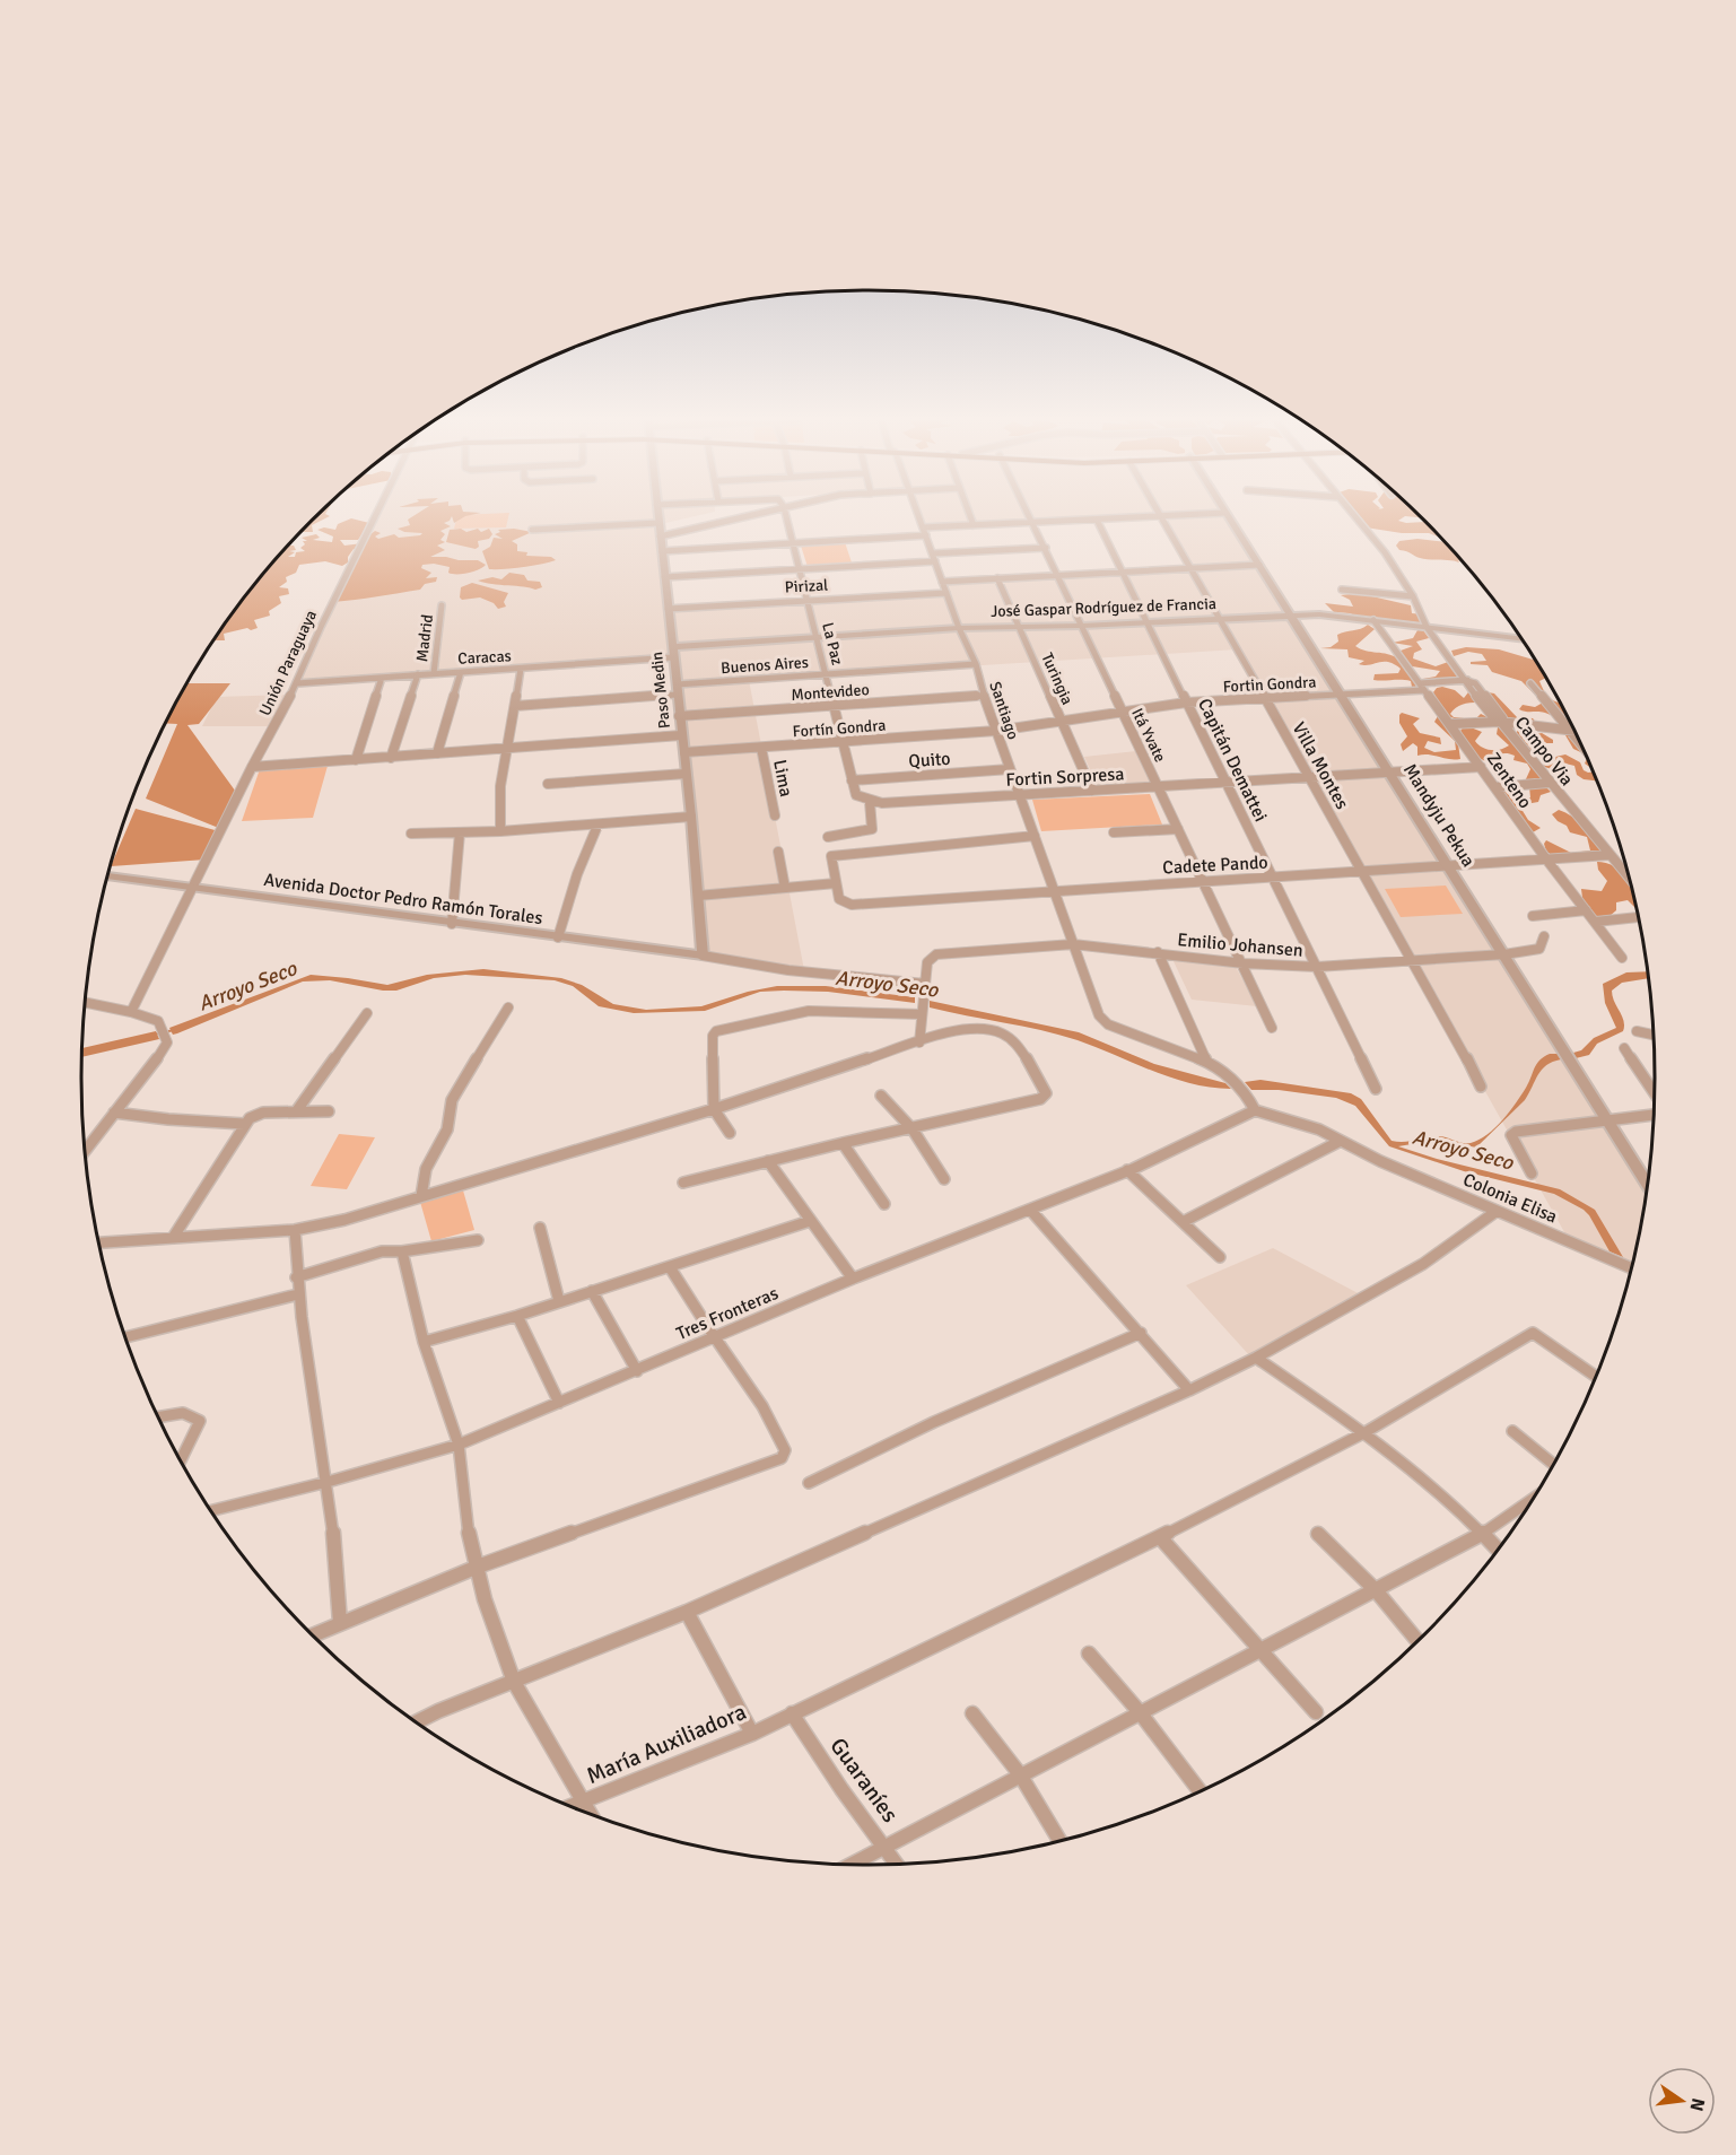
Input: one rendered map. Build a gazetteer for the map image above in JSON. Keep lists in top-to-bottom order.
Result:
{
  "streets": {
    "street": [
      "Pirizal",
      "José Gaspar Rodríguez de Francia",
      "Madrid",
      "La Paz",
      "Caracas",
      "Unión Paraguaya",
      "Buenos Aires",
      "Turingia",
      "Fortin Gondra",
      "Paso Medin",
      "Montevideo",
      "Santiago",
      "Fortín Gondra",
      "Itá Yvate",
      "Campo Via",
      "Quito",
      "Capitán Demattei",
      "Villa Montes",
      "Fortin Sorpresa",
      "Lima",
      "Zenteno",
      "Mandyju Pekua",
      "Cadete Pando",
      "Avenida Doctor Pedro Ramón Torales",
      "Emilio Johansen",
      "Colonia Elisa",
      "Tres Fronteras",
      "María Auxiliadora",
      "Guaraníes"
    ]
  },
  "crossings": [
    ["Pirizal", "La Paz"],
    ["Pirizal", "Paso Medin"],
    ["Pirizal", "Santiago"],
    ["José Gaspar Rodríguez de Francia", "La Paz"],
    ["José Gaspar Rodríguez de Francia", "Caracas"],
    ["José Gaspar Rodríguez de Francia", "Turingia"],
    ["José Gaspar Rodríguez de Francia", "Paso Medin"],
    ["José Gaspar Rodríguez de Francia", "Santiago"],
    ["José Gaspar Rodríguez de Francia", "Itá Yvate"],
    ["José Gaspar Rodríguez de Francia", "Campo Via"],
    ["José Gaspar Rodríguez de Francia", "Capitán Demattei"],
    ["José Gaspar Rodríguez de Francia", "Villa Montes"],
    ["José Gaspar Rodríguez de Francia", "Zenteno"],
    ["José Gaspar Rodríguez de Francia", "Mandyju Pekua"],
    ["Madrid", "Caracas"],
    ["La Paz", "Buenos Aires"],
    ["La Paz", "Montevideo"],
    ["La Paz", "Fortín Gondra"],
    ["La Paz", "Quito"],
    ["La Paz", "Fortin Sorpresa"],
    ["Caracas", "Unión Paraguaya"],
    ["Caracas", "Paso Medin"],
    ["Unión Paraguaya", "Avenida Doctor Pedro Ramón Torales"],
    ["Buenos Aires", "Paso Medin"],
    ["Buenos Aires", "Santiago"],
    ["Turingia", "Fortin Gondra"],
    ["Turingia", "Fortin Sorpresa"],
    ["Fortin Gondra", "Santiago"],
    ["Fortin Gondra", "Fortín Gondra"],
    ["Fortin Gondra", "Itá Yvate"],
    ["Fortin Gondra", "Campo Via"],
    ["Fortin Gondra", "Capitán Demattei"],
    ["Fortin Gondra", "Villa Montes"],
    ["Fortin Gondra", "Zenteno"],
    ["Fortin Gondra", "Mandyju Pekua"],
    ["Paso Medin", "Montevideo"],
    ["Paso Medin", "Fortín Gondra"],
    ["Paso Medin", "Avenida Doctor Pedro Ramón Torales"],
    ["Montevideo", "Santiago"],
    ["Santiago", "Fortín Gondra"],
    ["Santiago", "Quito"],
    ["Santiago", "Fortin Sorpresa"],
    ["Santiago", "Cadete Pando"],
    ["Santiago", "Emilio Johansen"],
    ["Fortín Gondra", "Lima"],
    ["Itá Yvate", "Fortin Sorpresa"],
    ["Itá Yvate", "Cadete Pando"],
    ["Itá Yvate", "Emilio Johansen"],
    ["Campo Via", "Cadete Pando"],
    ["Capitán Demattei", "Fortin Sorpresa"],
    ["Capitán Demattei", "Cadete Pando"],
    ["Capitán Demattei", "Emilio Johansen"],
    ["Villa Montes", "Fortin Sorpresa"],
    ["Villa Montes", "Cadete Pando"],
    ["Villa Montes", "Emilio Johansen"],
    ["Fortin Sorpresa", "Zenteno"],
    ["Fortin Sorpresa", "Mandyju Pekua"],
    ["Zenteno", "Cadete Pando"],
    ["Mandyju Pekua", "Cadete Pando"],
    ["Mandyju Pekua", "Emilio Johansen"],
    ["Colonia Elisa", "Tres Fronteras"],
    ["María Auxiliadora", "Guaraníes"]
  ],
  "water": ["Arroyo Seco"],
  "north": "right"
}
